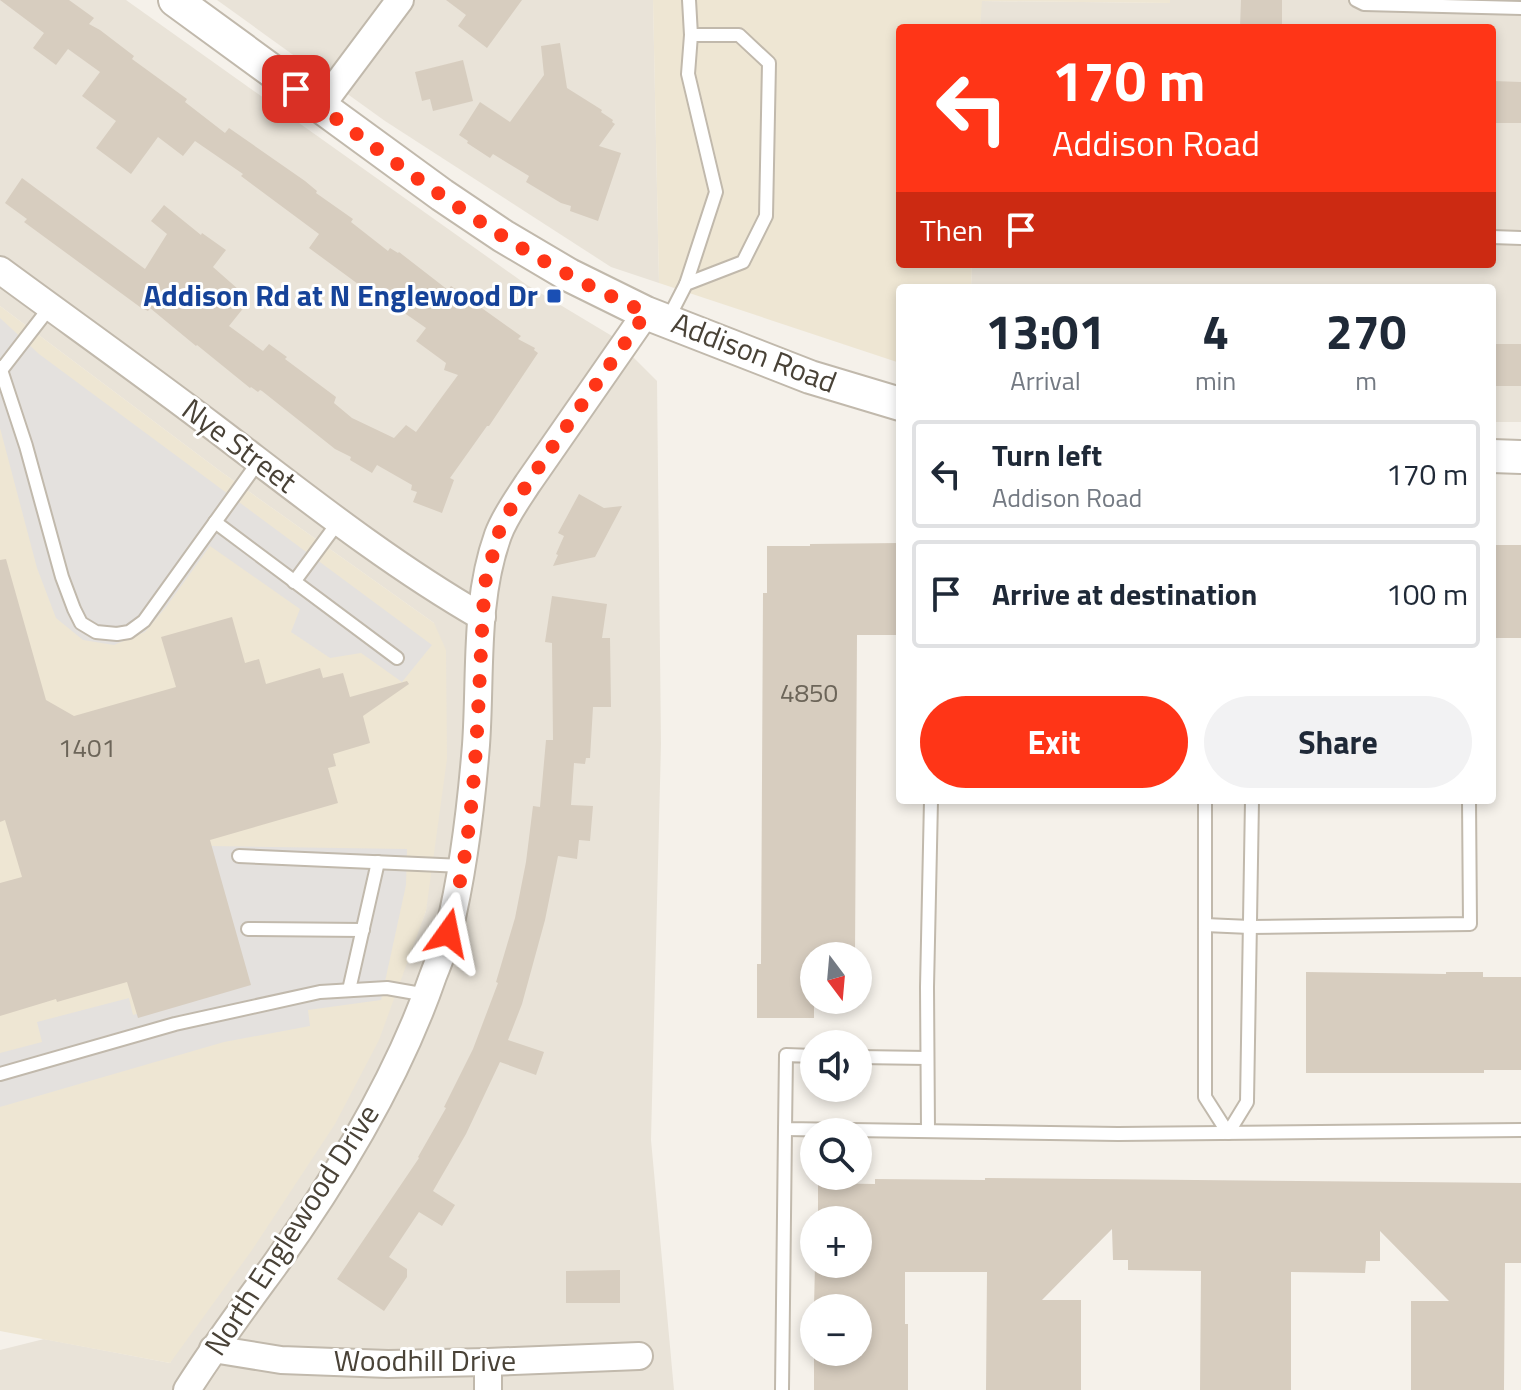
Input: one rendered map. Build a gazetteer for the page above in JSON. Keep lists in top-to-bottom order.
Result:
{
  "streets": {
    "street": [
      "Addison Road",
      "Nye Street",
      "North Englewood Drive",
      "Woodhill Drive"
    ]
  },
  "crossings": [
    ["Addison Road", "North Englewood Drive"],
    ["Nye Street", "North Englewood Drive"],
    ["North Englewood Drive", "Woodhill Drive"]
  ],
  "places": {
    "transit": ["Addison Rd at N Englewood Dr"]
  },
  "house_numbers": ["4850", "1401"],
  "north": "bottom",
  "page": {
    "turn": ["170 m", "Addison Road"],
    "then": "Then",
    "eta": [
      "13:01",
      "Arrival",
      "4",
      "min",
      "270",
      "m"
    ],
    "list": [
      {
        "name": "Turn left",
        "note": "Addison Road",
        "value": "170 m"
      },
      {
        "name": "Arrive at destination",
        "value": "100 m"
      }
    ],
    "buttons": ["Exit", "Share"],
    "map_buttons": ["+", "−"]
  }
}
